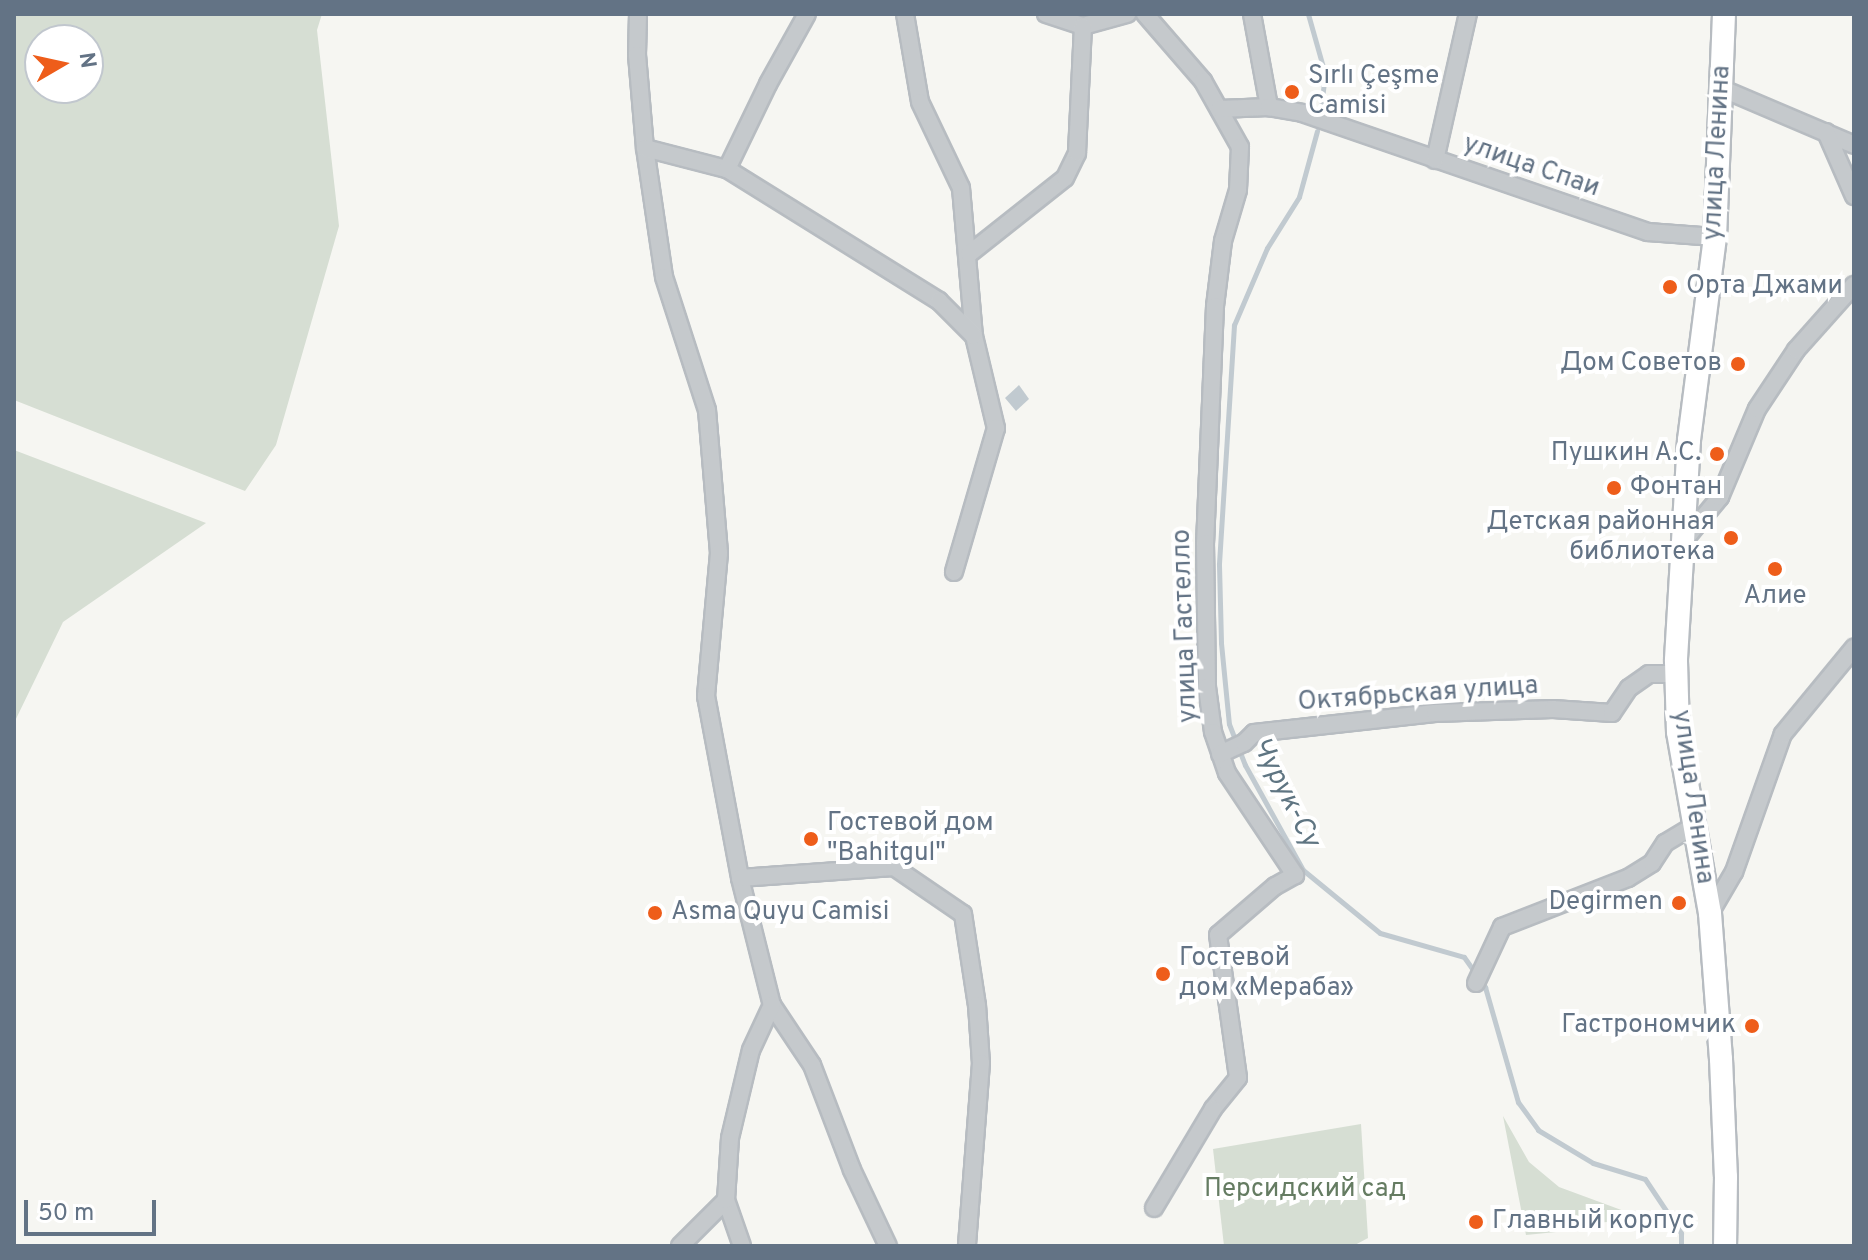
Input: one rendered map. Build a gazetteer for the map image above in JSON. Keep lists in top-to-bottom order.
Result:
{
  "streets": {
    "main road": ["улица Ленина"],
    "street": ["улица Спаи", "улица Гастелло", "Октябрьская улица"]
  },
  "crossings": [
    ["улица Ленина", "улица Спаи"],
    ["улица Ленина", "Октябрьская улица"],
    ["улица Спаи", "улица Гастелло"],
    ["улица Гастелло", "Октябрьская улица"]
  ],
  "water": ["Чурук-Су"],
  "parks": ["Персидский сад"],
  "places": [
    "Sırlı Çeşme Camisi",
    "Орта Джами",
    "Дом Советов",
    "Пушкин А.С.",
    "Фонтан",
    "Детская районная библиотека",
    "Алие",
    "Гостевой дом \"Bahitgul\"",
    "Degirmen",
    "Asma Quyu Camisi",
    "Гостевой дом «Мераба»",
    "Гастрономчик",
    "Главный корпус"
  ],
  "scale_bar": "50 m",
  "north": "right"
}
